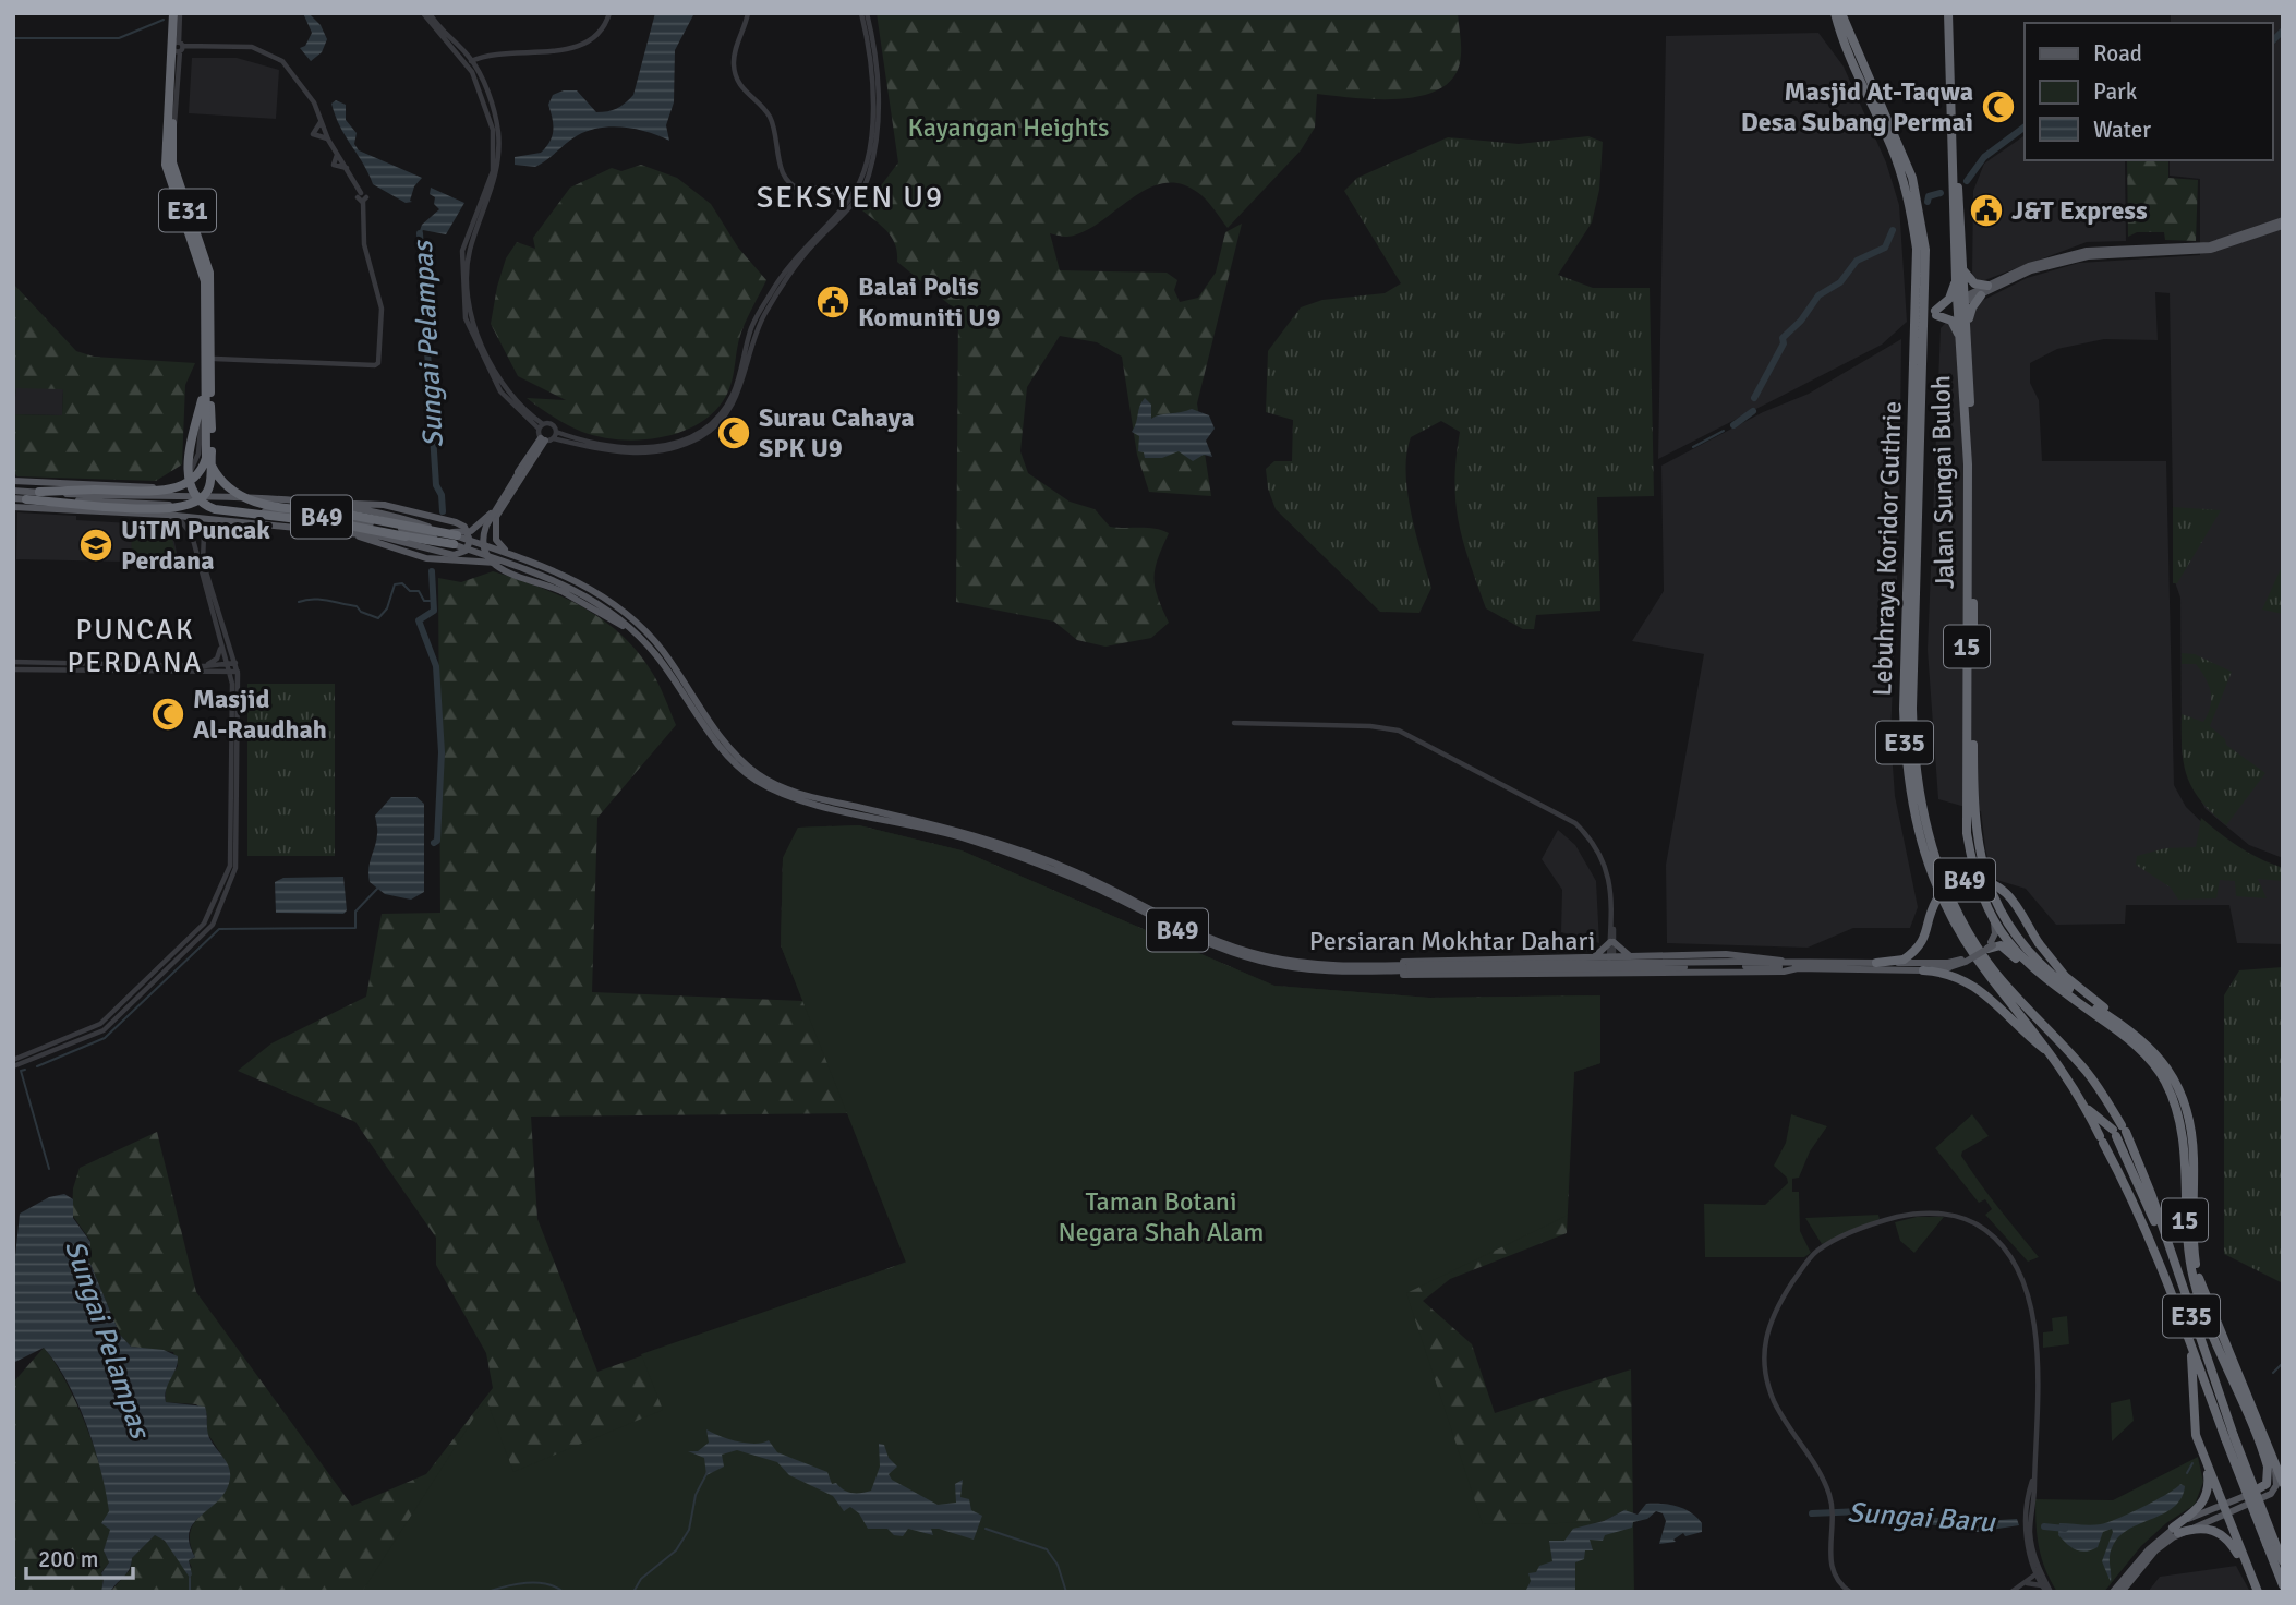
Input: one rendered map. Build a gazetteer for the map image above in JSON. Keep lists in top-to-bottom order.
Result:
{
  "streets": {
    "highway": [
      "E31",
      "Jalan Sungai Buloh",
      "B49",
      "Lebuhraya Koridor Guthrie",
      "15",
      "E35"
    ],
    "main road": ["Persiaran Mokhtar Dahari"]
  },
  "crossings": [
    ["Jalan Sungai Buloh", "B49"],
    ["Jalan Sungai Buloh", "Persiaran Mokhtar Dahari"],
    ["B49", "Persiaran Mokhtar Dahari"]
  ],
  "districts": ["SEKSYEN U9", "PUNCAK PERDANA"],
  "water": ["Sungai Pelampas", "Sungai Baru"],
  "parks": ["Kayangan Heights", "Taman Botani Negara Shah Alam"],
  "places": {
    "mosque": ["Masjid At-Taqwa Desa Subang Permai", "Surau Cahaya SPK U9", "Masjid Al-Raudhah"],
    "public building": ["J&T Express", "Balai Polis Komuniti U9"],
    "school or university": ["UiTM Puncak Perdana"]
  },
  "legend": ["Road", "Park", "Water"],
  "scale_bar": "200 m"
}
